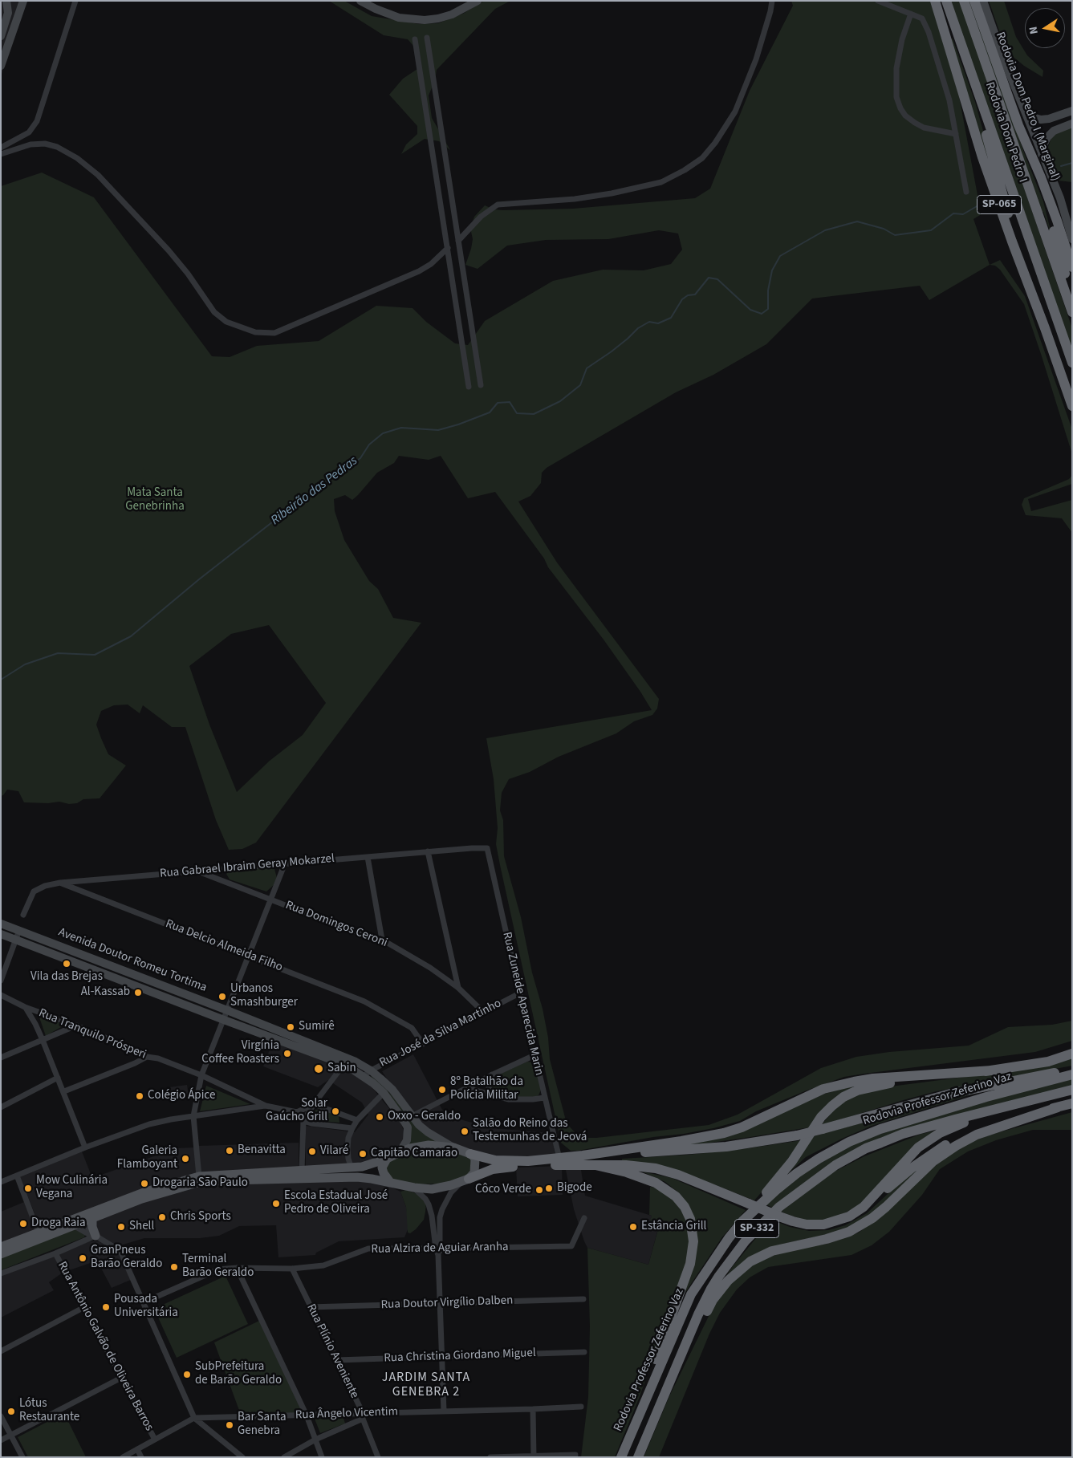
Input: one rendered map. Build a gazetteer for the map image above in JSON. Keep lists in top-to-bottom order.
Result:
{
  "streets": {
    "highway": [
      "Rodovia Dom Pedro I (Marginal)",
      "Rodovia Dom Pedro I",
      "SP-065",
      "Rodovia Professor Zeferino Vaz",
      "SP-332"
    ],
    "main road": ["Avenida Doutor Romeu Tortima"],
    "street": [
      "Rua Gabrael Ibraim Geray Mokarzel",
      "Rua Domingos Ceroni",
      "Rua Delcio Almeida Filho",
      "Rua Zuneide Aparecida Marin",
      "Rua José da Silva Martinho",
      "Rua Tranquilo Prósperi",
      "Rua Alzira de Aguiar Aranha",
      "Rua Doutor Virgílio Dalben",
      "Rua Antônio Galvão de Oliveira Barros",
      "Rua Plínio Aveniente",
      "Rua Christina Giordano Miguel",
      "Rua Ângelo Vicentim"
    ]
  },
  "crossings": [
    ["Rua Gabrael Ibraim Geray Mokarzel", "Rua Domingos Ceroni"],
    ["Rua Gabrael Ibraim Geray Mokarzel", "Rua Delcio Almeida Filho"],
    ["Rua Gabrael Ibraim Geray Mokarzel", "Rua Zuneide Aparecida Marin"],
    ["Rua Domingos Ceroni", "Rua José da Silva Martinho"],
    ["Rua Delcio Almeida Filho", "Rua José da Silva Martinho"],
    ["Avenida Doutor Romeu Tortima", "Rua José da Silva Martinho"],
    ["Rua Zuneide Aparecida Marin", "Rua José da Silva Martinho"],
    ["Rua Alzira de Aguiar Aranha", "Rua Plínio Aveniente"],
    ["Rua Doutor Virgílio Dalben", "Rua Plínio Aveniente"],
    ["Rua Antônio Galvão de Oliveira Barros", "Rua Ângelo Vicentim"],
    ["Rua Plínio Aveniente", "Rua Christina Giordano Miguel"],
    ["Rua Plínio Aveniente", "Rua Ângelo Vicentim"]
  ],
  "districts": ["JARDIM SANTA GENEBRA 2"],
  "water": ["Ribeirão das Pedras"],
  "parks": ["Mata Santa Genebrinha"],
  "places": [
    "Vila das Brejas",
    "Al-Kassab",
    "Urbanos Smashburger",
    "Sumirê",
    "Virgínia Coffee Roasters",
    "Sabin",
    "8º Batalhão da Polícia Militar",
    "Colégio Ápice",
    "Solar Gaúcho Grill",
    "Oxxo - Geraldo",
    "Salão do Reino das Testemunhas de Jeová",
    "Benavitta",
    "Vilaré",
    "Capitão Camarão",
    "Galeria Flamboyant",
    "Drogaria São Paulo",
    "Mow Culinária Vegana",
    "Bigode",
    "Côco Verde",
    "Escola Estadual José Pedro de Oliveira",
    "Chris Sports",
    "Droga Raia",
    "Shell",
    "Estância Grill",
    "GranPneus Barão Geraldo",
    "Terminal Barão Geraldo",
    "Pousada Universitária",
    "SubPrefeitura de Barão Geraldo",
    "Lótus Restaurante",
    "Bar Santa Genebra"
  ],
  "north": "left"
}
